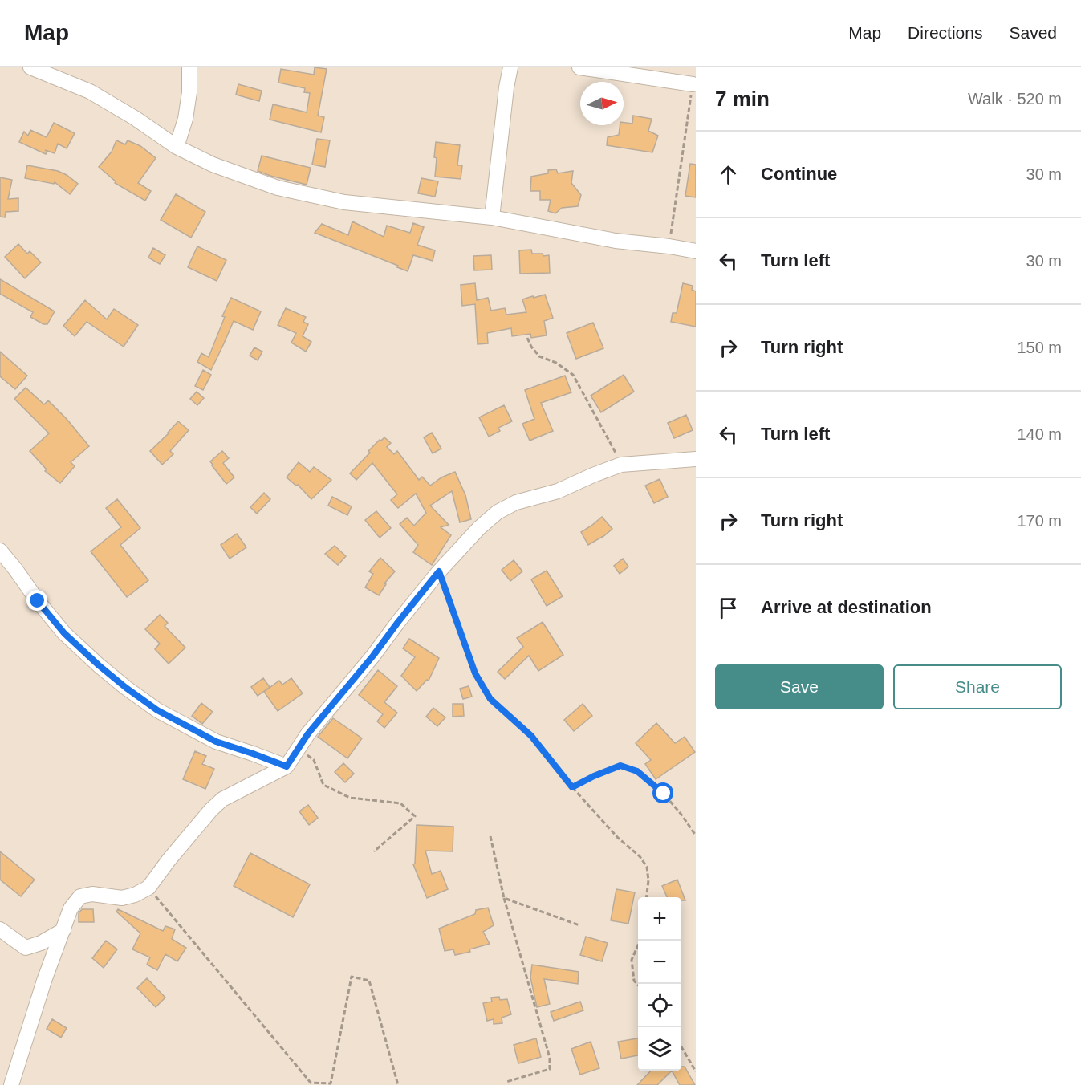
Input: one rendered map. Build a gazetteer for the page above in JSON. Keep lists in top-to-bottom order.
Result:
{
  "north": "right",
  "page": {
    "header": "Map",
    "nav": ["Map", "Directions", "Saved"],
    "heading": ["7 min", "Walk · 520 m"],
    "list": [
      ["Continue", "30 m"],
      ["Turn left", "30 m"],
      ["Turn right", "150 m"],
      ["Turn left", "140 m"],
      ["Turn right", "170 m"],
      "Arrive at destination"
    ],
    "buttons": ["Save", "Share"],
    "map_buttons": ["+", "−"]
  }
}
